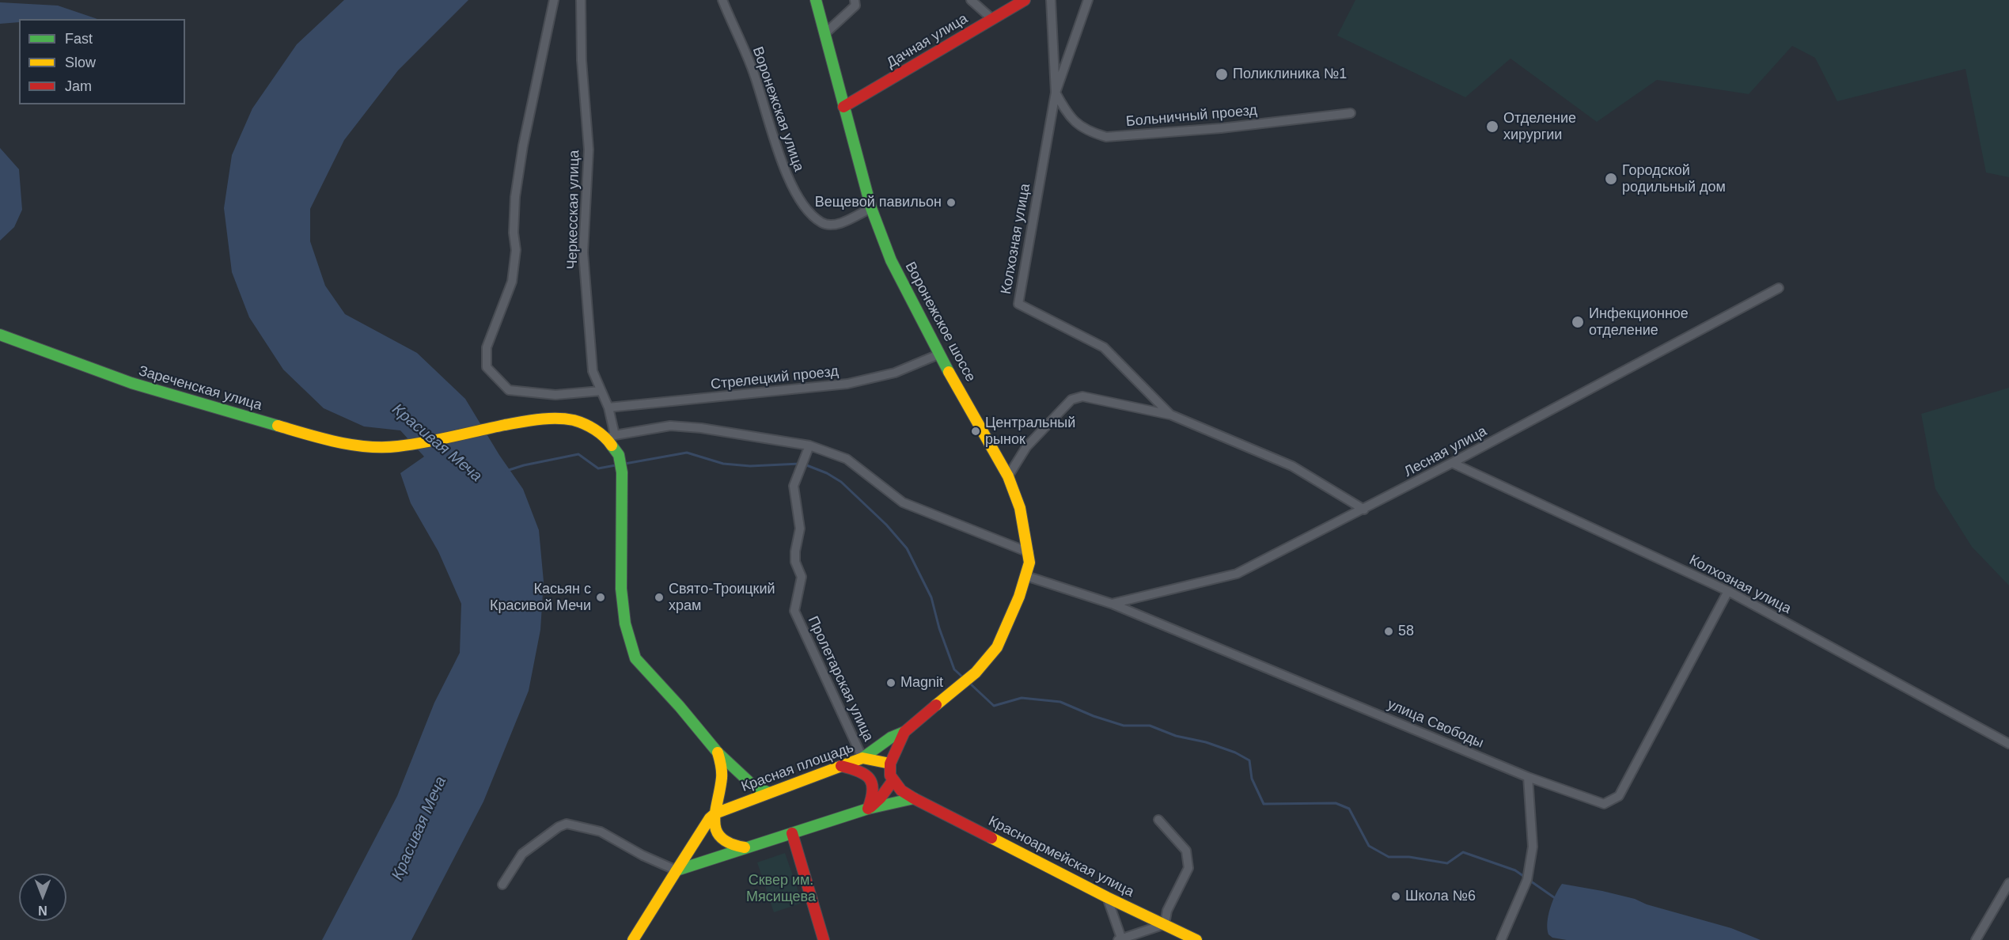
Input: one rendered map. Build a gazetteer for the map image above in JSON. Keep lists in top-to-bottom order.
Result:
{
  "streets": {
    "main road": [
      "Дачная улица",
      "Воронежское шоссе",
      "Зареченская улица",
      "Красная площадь",
      "Красноармейская улица"
    ],
    "street": [
      "Воронежская улица",
      "Больничный проезд",
      "Черкесская улица",
      "Колхозная улица",
      "Стрелецкий проезд",
      "Лесная улица",
      "Пролетарская улица",
      "улица Свободы"
    ]
  },
  "crossings": [
    ["Дачная улица", "Воронежское шоссе"],
    ["Воронежская улица", "Воронежское шоссе"],
    ["Больничный проезд", "Колхозная улица"],
    ["Черкесская улица", "Стрелецкий проезд"],
    ["Черкесская улица", "Зареченская улица"],
    ["Колхозная улица", "Лесная улица"],
    ["Колхозная улица", "улица Свободы"],
    ["Воронежское шоссе", "Стрелецкий проезд"],
    ["Воронежское шоссе", "улица Свободы"],
    ["Лесная улица", "улица Свободы"],
    ["Пролетарская улица", "Красная площадь"]
  ],
  "water": ["Красивая Меча"],
  "parks": ["Сквер им. Мясищева"],
  "places": [
    "Поликлиника №1",
    "Отделение хирургии",
    "Городской родильный дом",
    "Вещевой павильон",
    "Инфекционное отделение",
    "Центральный рынок",
    "Касьян с Красивой Мечи",
    "Свято-Троицкий храм",
    "58",
    "Magnit",
    "Школа №6"
  ],
  "legend": ["Fast", "Slow", "Jam"],
  "north": "bottom"
}
